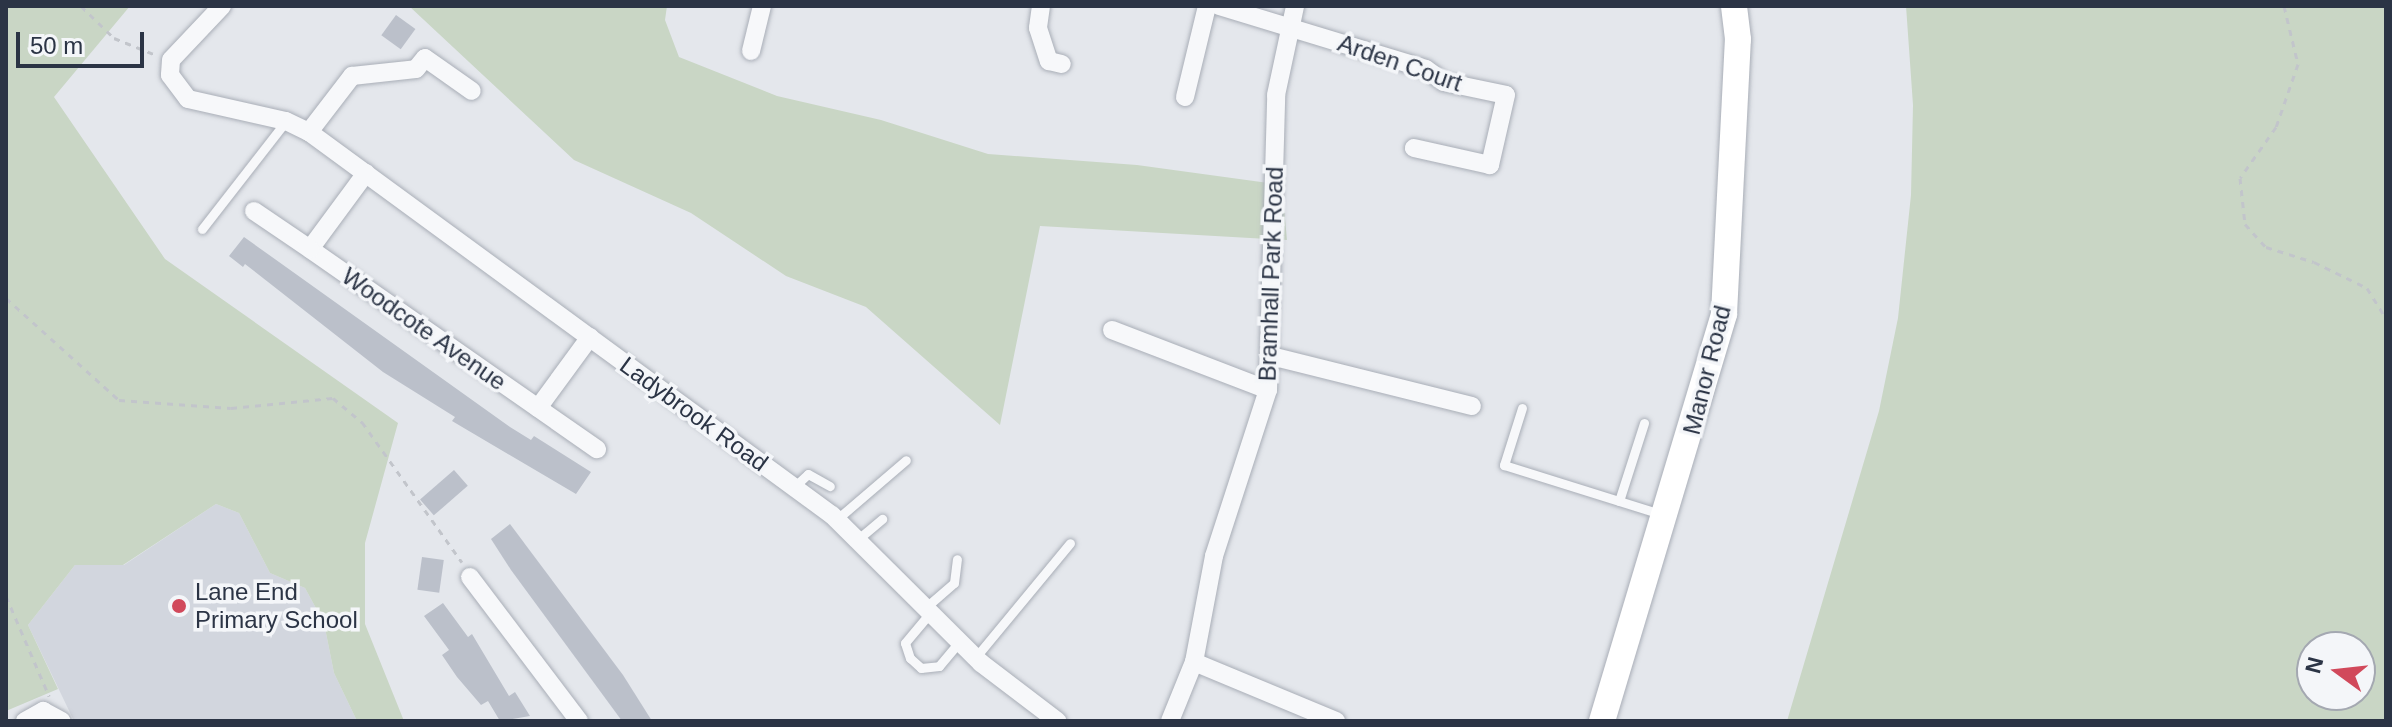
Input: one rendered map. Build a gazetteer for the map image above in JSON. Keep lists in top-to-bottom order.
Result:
{
  "streets": {
    "street": [
      "Arden Court",
      "Bramhall Park Road",
      "Woodcote Avenue",
      "Manor Road",
      "Ladybrook Road"
    ]
  },
  "crossings": [
    ["Arden Court", "Bramhall Park Road"]
  ],
  "places": ["Lane End Primary School"],
  "scale_bar": "50 m",
  "north": "left"
}
